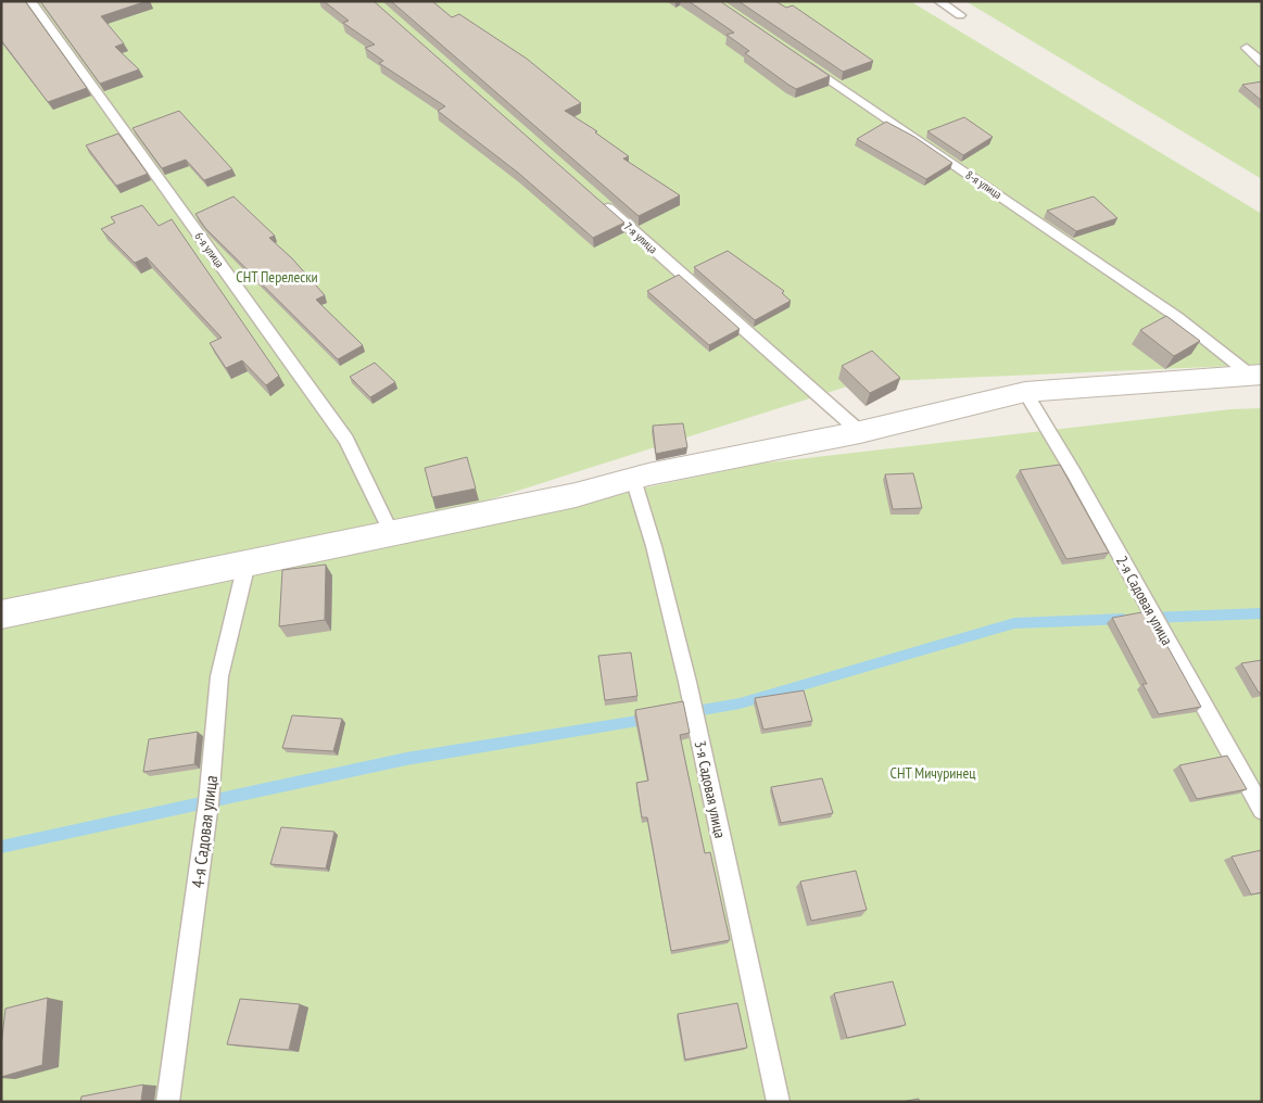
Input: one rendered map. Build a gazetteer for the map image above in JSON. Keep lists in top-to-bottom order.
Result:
{
  "streets": {
    "lane": [
      "8-я улица",
      "7-я улица",
      "6-я улица",
      "2-я Садовая улица",
      "3-я Садовая улица",
      "4-я Садовая улица"
    ]
  },
  "parks": ["СНТ Перелески", "СНТ Мичуринец"]
}
